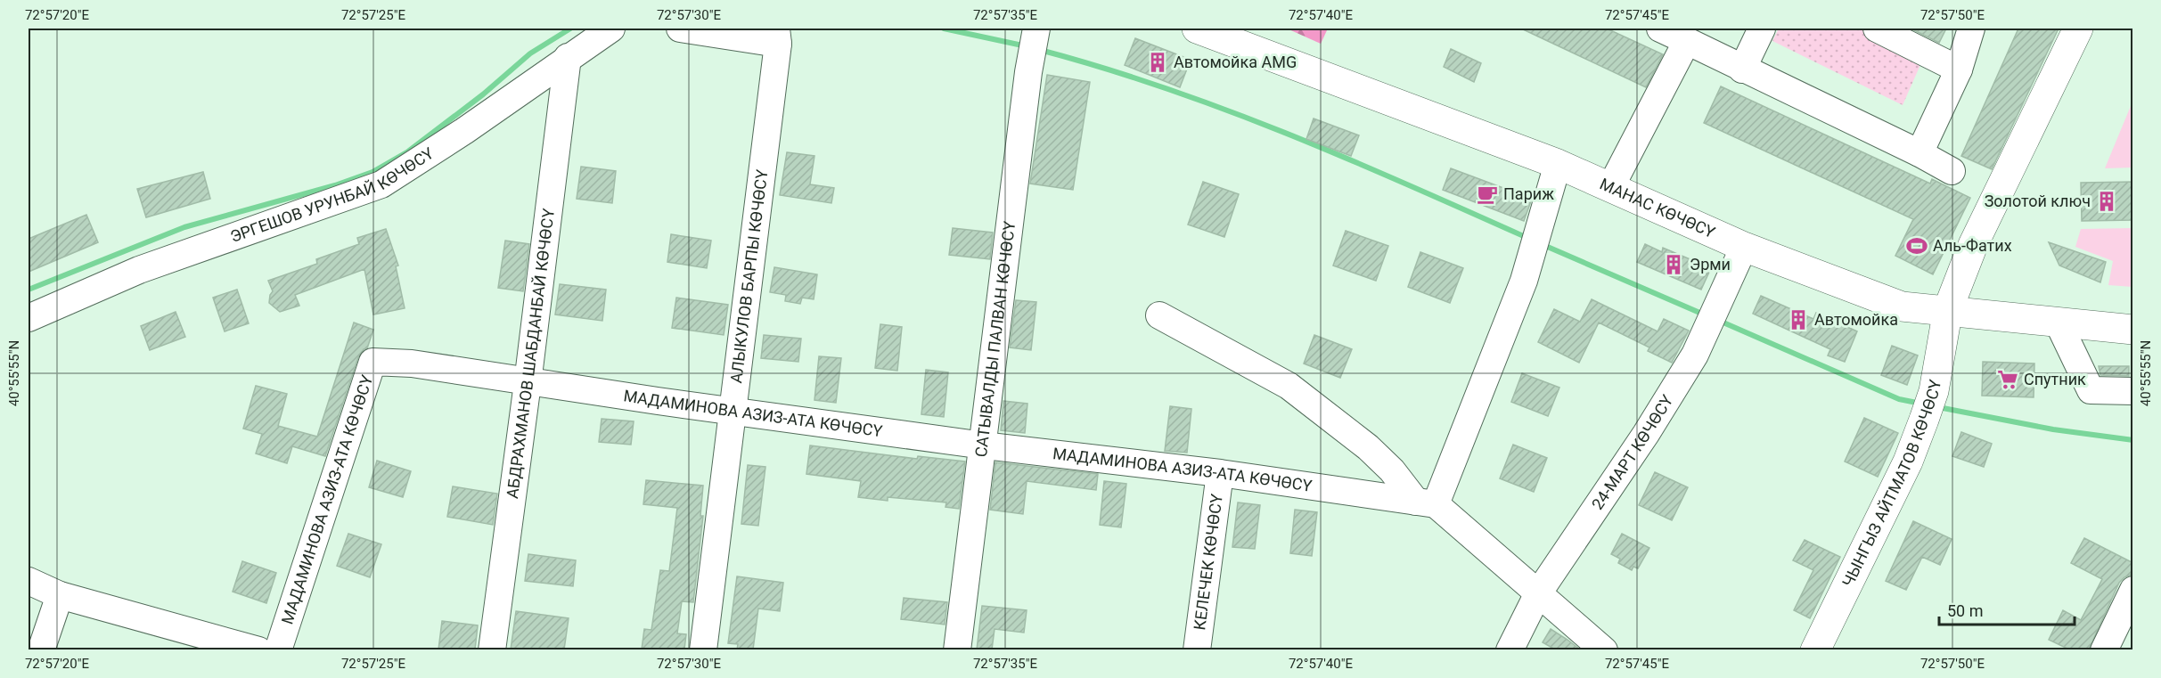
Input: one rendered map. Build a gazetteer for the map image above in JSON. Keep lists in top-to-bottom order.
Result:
{
  "streets": {
    "main road": ["МАНАС КӨЧӨСҮ", "ЧЫНГЫЗ АЙТМАТОВ КӨЧӨСҮ"],
    "street": [
      "ЭРГЕШОВ УРУНБАЙ КӨЧӨСҮ",
      "АЛЫКУЛОВ БАРПЫ КӨЧӨСҮ",
      "САТЫВАЛДЫ ПАЛВАН КӨЧӨСҮ",
      "АБДРАХМАНОВ ШАБДАНБАЙ КӨЧӨСҮ",
      "МАДАМИНОВА АЗИЗ-АТА КӨЧӨСҮ",
      "24-МАРТ КӨЧӨСҮ",
      "КЕЛЕЧЕК КӨЧӨСҮ"
    ]
  },
  "crossings": [
    ["ЭРГЕШОВ УРУНБАЙ КӨЧӨСҮ", "АБДРАХМАНОВ ШАБДАНБАЙ КӨЧӨСҮ"],
    ["МАНАС КӨЧӨСҮ", "24-МАРТ КӨЧӨСҮ"],
    ["МАНАС КӨЧӨСҮ", "ЧЫНГЫЗ АЙТМАТОВ КӨЧӨСҮ"],
    ["АЛЫКУЛОВ БАРПЫ КӨЧӨСҮ", "МАДАМИНОВА АЗИЗ-АТА КӨЧӨСҮ"],
    ["САТЫВАЛДЫ ПАЛВАН КӨЧӨСҮ", "МАДАМИНОВА АЗИЗ-АТА КӨЧӨСҮ"],
    ["АБДРАХМАНОВ ШАБДАНБАЙ КӨЧӨСҮ", "МАДАМИНОВА АЗИЗ-АТА КӨЧӨСҮ"],
    ["МАДАМИНОВА АЗИЗ-АТА КӨЧӨСҮ", "КЕЛЕЧЕК КӨЧӨСҮ"]
  ],
  "places": {
    "building": [
      "Автомойка AMG",
      "Золотой ключ",
      "Эрми",
      "Автомойка"
    ],
    "cafe": ["Париж"],
    "sports": ["Аль-Фатих"],
    "supermarket": ["Спутник"]
  },
  "scale_bar": "50 m",
  "coordinates": [
    "72°57'20\"E",
    "72°57'25\"E",
    "72°57'30\"E",
    "72°57'35\"E",
    "72°57'40\"E",
    "72°57'45\"E",
    "72°57'50\"E",
    "40°55'55\"N"
  ]
}
